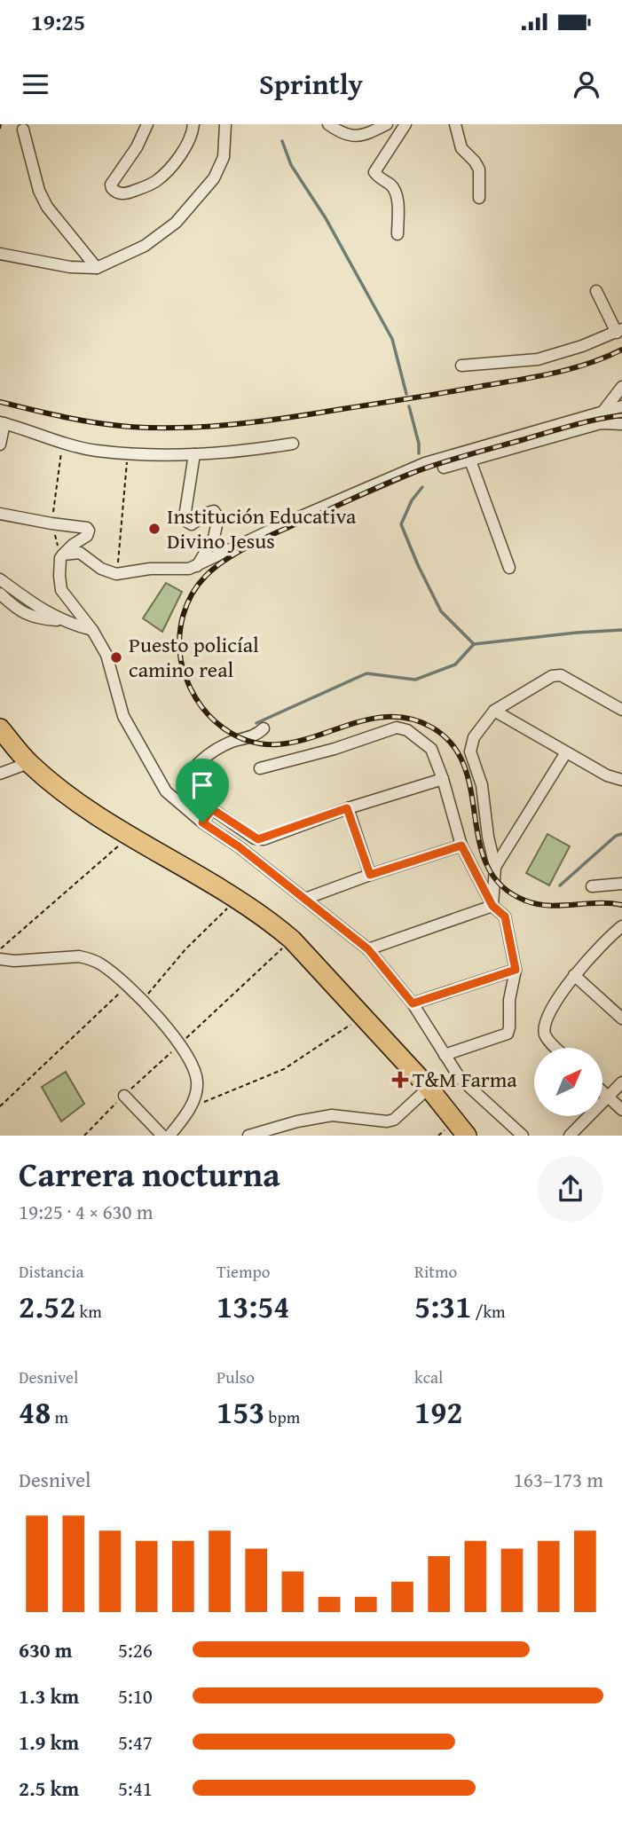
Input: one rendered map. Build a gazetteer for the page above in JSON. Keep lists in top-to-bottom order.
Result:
{
  "places": {
    "other": ["Institución Educativa Divino Jesus", "Puesto policíal camino real"],
    "health": ["T&M Farma"]
  },
  "north": "top right",
  "page": {
    "status": "19:25",
    "header": "Sprintly",
    "heading": ["Carrera nocturna", "19:25 · 4 × 630 m"],
    "stats": [
      ["Distancia", "2.52 km"],
      ["Tiempo", "13:54"],
      ["Ritmo", "5:31 /km"],
      ["Desnivel", "48 m"],
      ["Pulso", "153 bpm"],
      ["kcal", "192"]
    ],
    "chart": ["Desnivel", "163–173 m"],
    "list": [
      {
        "name": "630 m",
        "note": "5:26"
      },
      {
        "name": "1.3 km",
        "note": "5:10"
      },
      {
        "name": "1.9 km",
        "note": "5:47"
      },
      {
        "name": "2.5 km",
        "note": "5:41"
      }
    ]
  }
}
